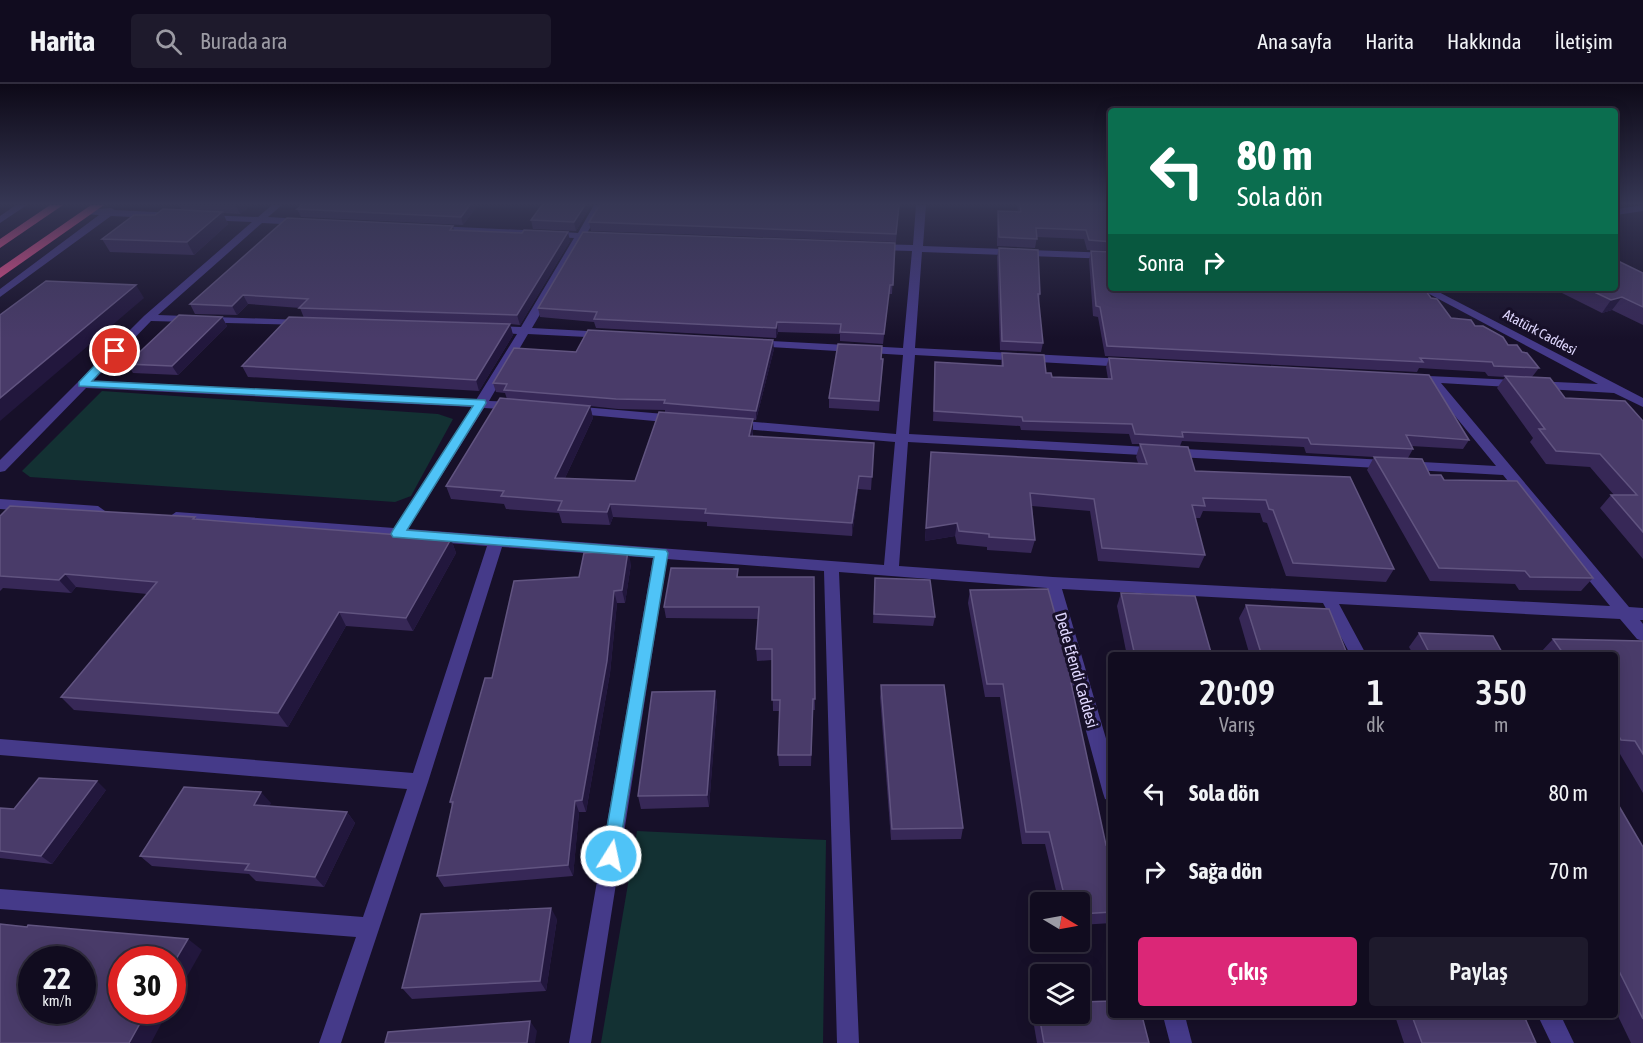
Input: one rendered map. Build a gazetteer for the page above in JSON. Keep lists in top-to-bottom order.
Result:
{
  "streets": {
    "street": ["Atatürk Caddesi", "Dede Efendi Caddesi"]
  },
  "north": "right",
  "page": {
    "header": "Harita",
    "search": "Burada ara",
    "nav": [
      "Ana sayfa",
      "Harita",
      "Hakkında",
      "İletişim"
    ],
    "turn": ["80 m", "Sola dön"],
    "then": "Sonra",
    "eta": [
      "20:09",
      "Varış",
      "1",
      "dk",
      "350",
      "m"
    ],
    "list": [
      {
        "name": "Sola dön",
        "value": "80 m"
      },
      {
        "name": "Sağa dön",
        "value": "70 m"
      }
    ],
    "buttons": ["Çıkış", "Paylaş"],
    "speed": "22 km/h",
    "limit": "30"
  }
}
